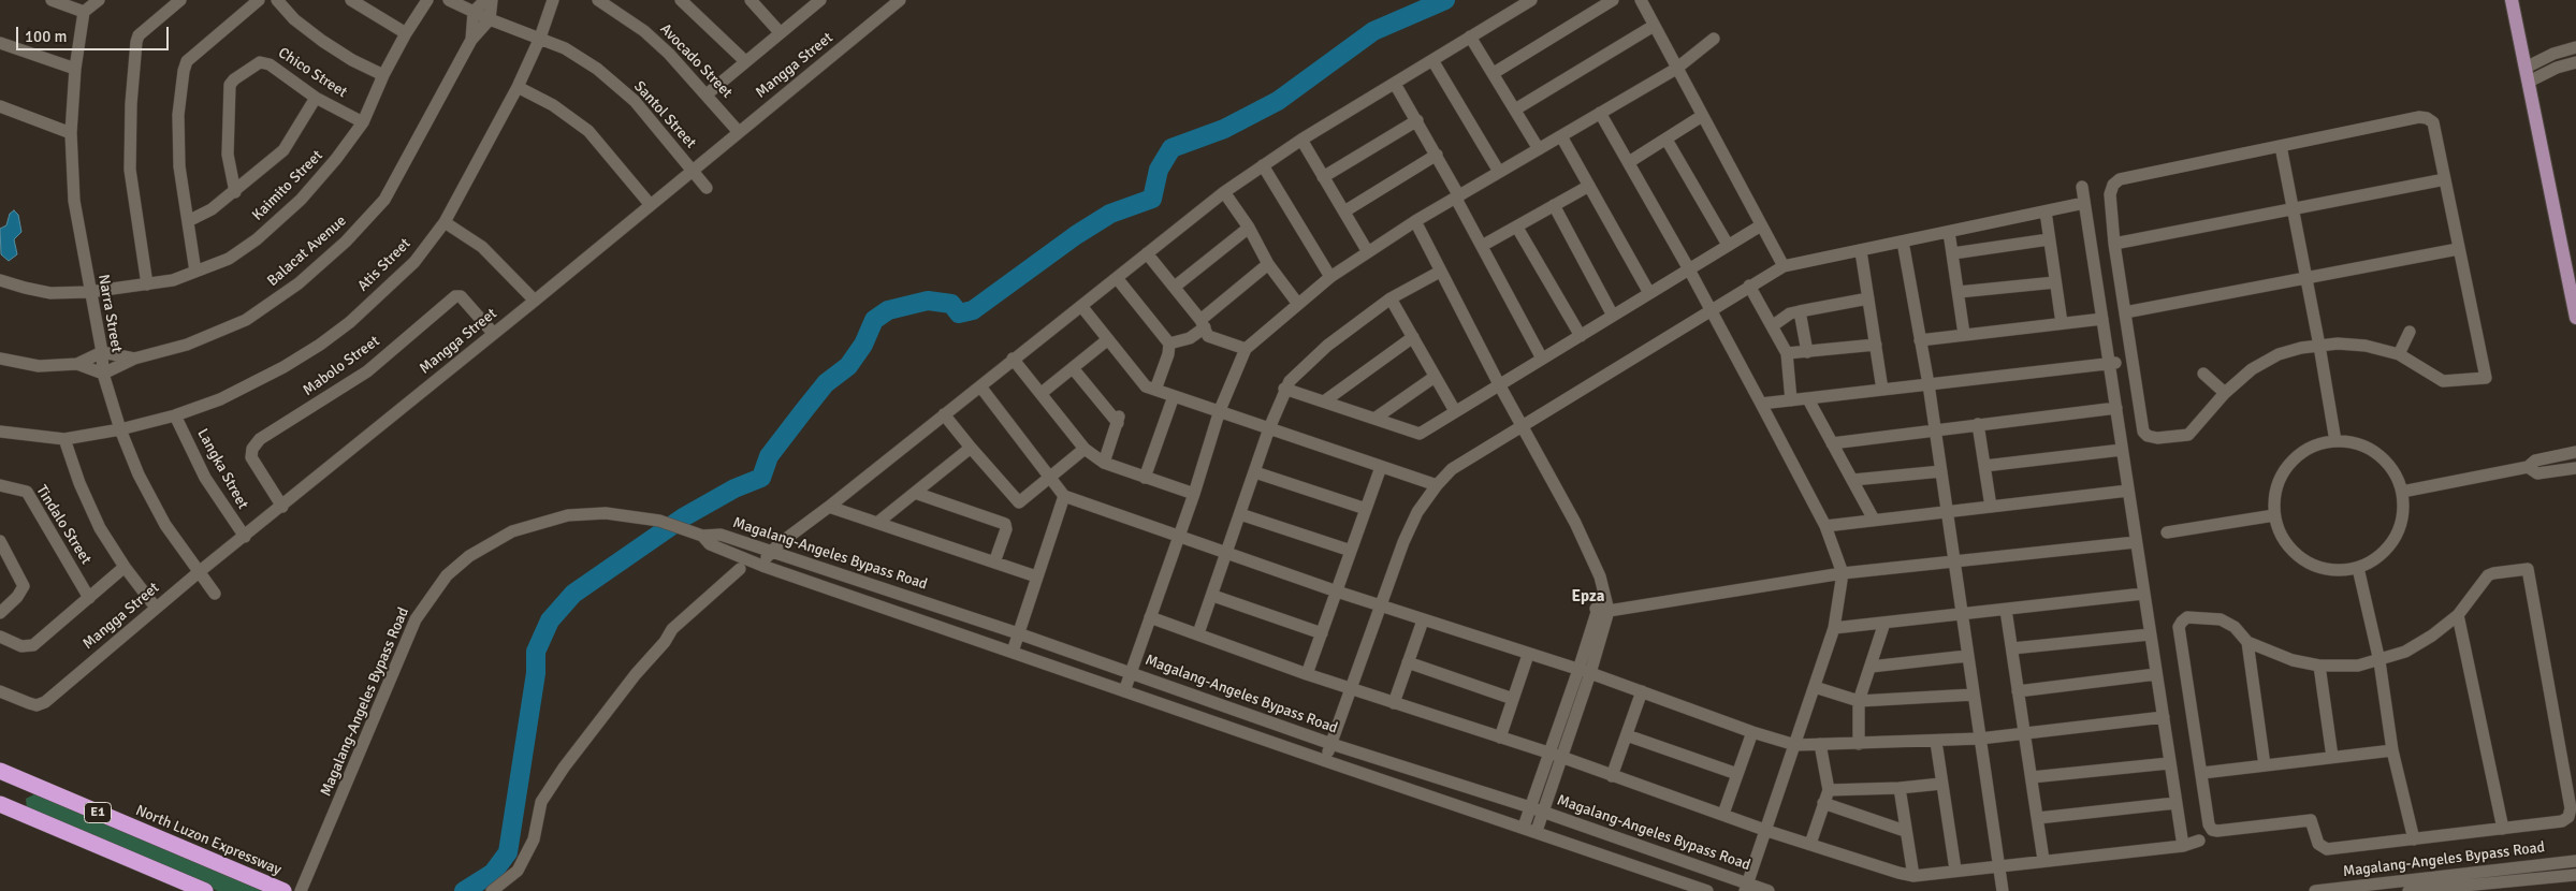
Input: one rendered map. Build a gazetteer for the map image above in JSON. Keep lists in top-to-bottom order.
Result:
{
  "streets": {
    "highway": ["E1", "North Luzon Expressway"],
    "street": [
      "Avocado Street",
      "Mangga Street",
      "Chico Street",
      "Santol Street",
      "Kaimito Street",
      "Balacat Avenue",
      "Atis Street",
      "Narra Street",
      "Mabolo Street",
      "Langka Street",
      "Tindalo Street",
      "Magalang-Angeles Bypass Road"
    ]
  },
  "crossings": [
    ["Avocado Street", "Mangga Street"],
    ["Mangga Street", "Santol Street"],
    ["Mangga Street", "Narra Street"],
    ["Mangga Street", "Mabolo Street"],
    ["Mangga Street", "Langka Street"],
    ["Chico Street", "Kaimito Street"],
    ["Santol Street", "Balacat Avenue"],
    ["Santol Street", "Atis Street"],
    ["Kaimito Street", "Narra Street"],
    ["Balacat Avenue", "Narra Street"],
    ["Atis Street", "Narra Street"],
    ["Atis Street", "Langka Street"]
  ],
  "districts": ["Epza"],
  "scale_bar": "100 m"
}
